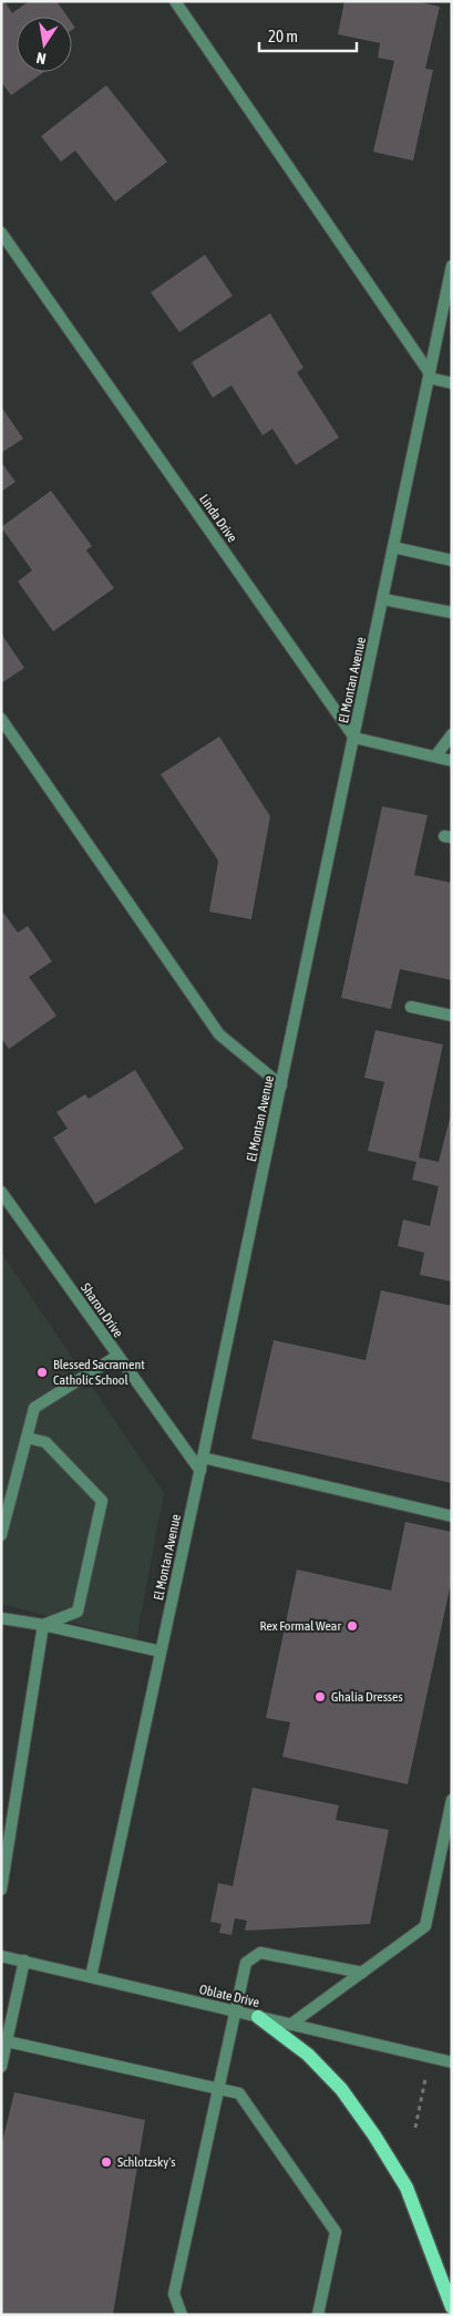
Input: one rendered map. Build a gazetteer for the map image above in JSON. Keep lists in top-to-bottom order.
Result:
{
  "streets": {
    "street": [
      "Linda Drive",
      "El Montan Avenue",
      "Sharon Drive",
      "Oblate Drive"
    ]
  },
  "crossings": [
    ["Linda Drive", "El Montan Avenue"],
    ["El Montan Avenue", "Sharon Drive"],
    ["El Montan Avenue", "Oblate Drive"]
  ],
  "places": [
    "Blessed Sacrament Catholic School",
    "Rex Formal Wear",
    "Ghalia Dresses",
    "Schlotzsky's"
  ],
  "scale_bar": "20 m",
  "north": "bottom"
}
